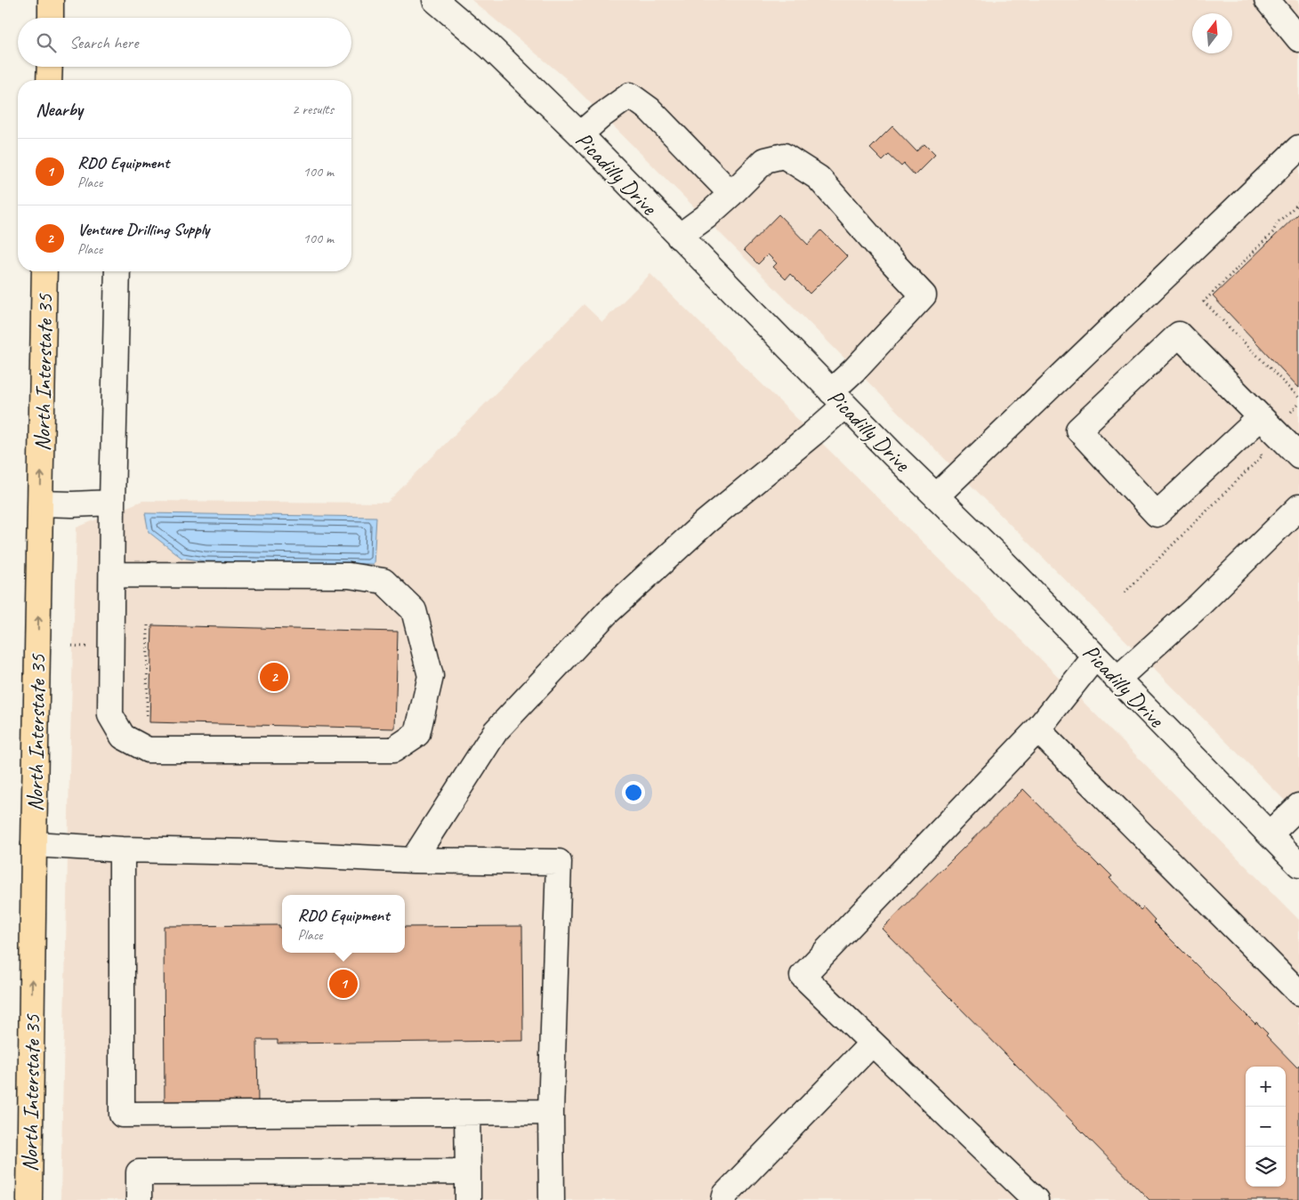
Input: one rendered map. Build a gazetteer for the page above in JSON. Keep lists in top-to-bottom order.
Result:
{
  "streets": {
    "main road": ["North Interstate 35"],
    "street": ["Picadilly Drive"]
  },
  "one_way": ["North Interstate 35"],
  "north": "top",
  "page": {
    "search": "Search here",
    "heading": ["Nearby", "2 results"],
    "list": [
      {
        "mark": "1",
        "name": "RDO Equipment",
        "note": "Place",
        "value": "100 m"
      },
      {
        "mark": "2",
        "name": "Venture Drilling Supply",
        "note": "Place",
        "value": "100 m"
      }
    ],
    "pins": ["2", "1"],
    "popup": ["RDO Equipment", "Place"],
    "map_buttons": ["+", "−"]
  }
}
